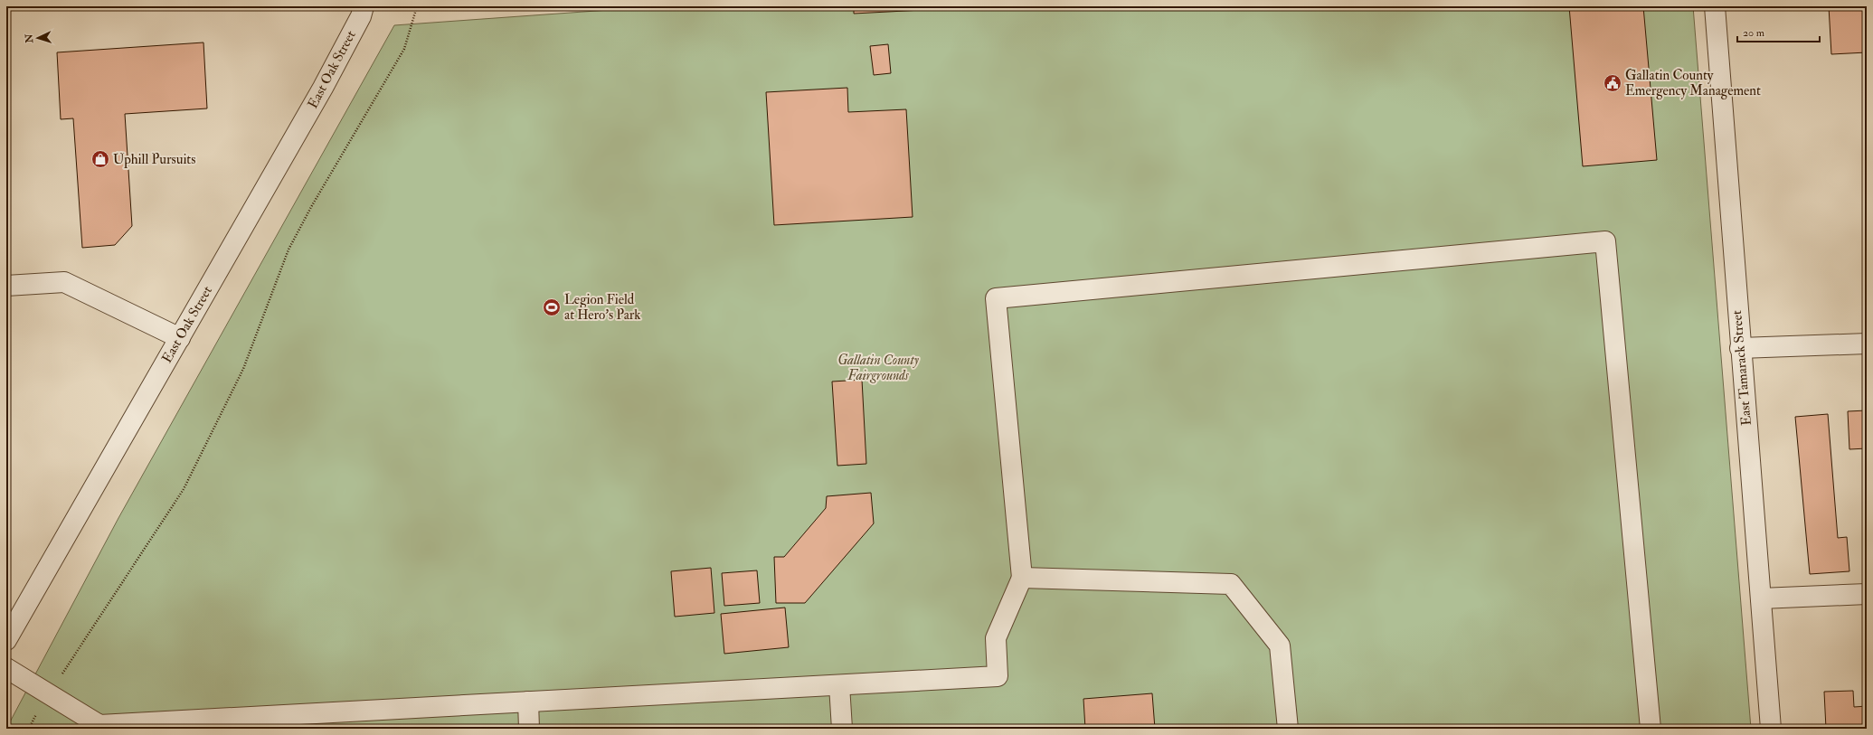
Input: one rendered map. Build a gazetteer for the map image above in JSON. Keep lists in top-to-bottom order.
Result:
{
  "streets": {
    "street": ["East Oak Street", "East Tamarack Street"]
  },
  "parks": ["Gallatin County Fairgrounds"],
  "places": {
    "public building": ["Gallatin County Emergency Management"],
    "shop": ["Uphill Pursuits"],
    "sports": ["Legion Field at Hero's Park"]
  },
  "scale_bar": "20 m",
  "north": "left"
}
